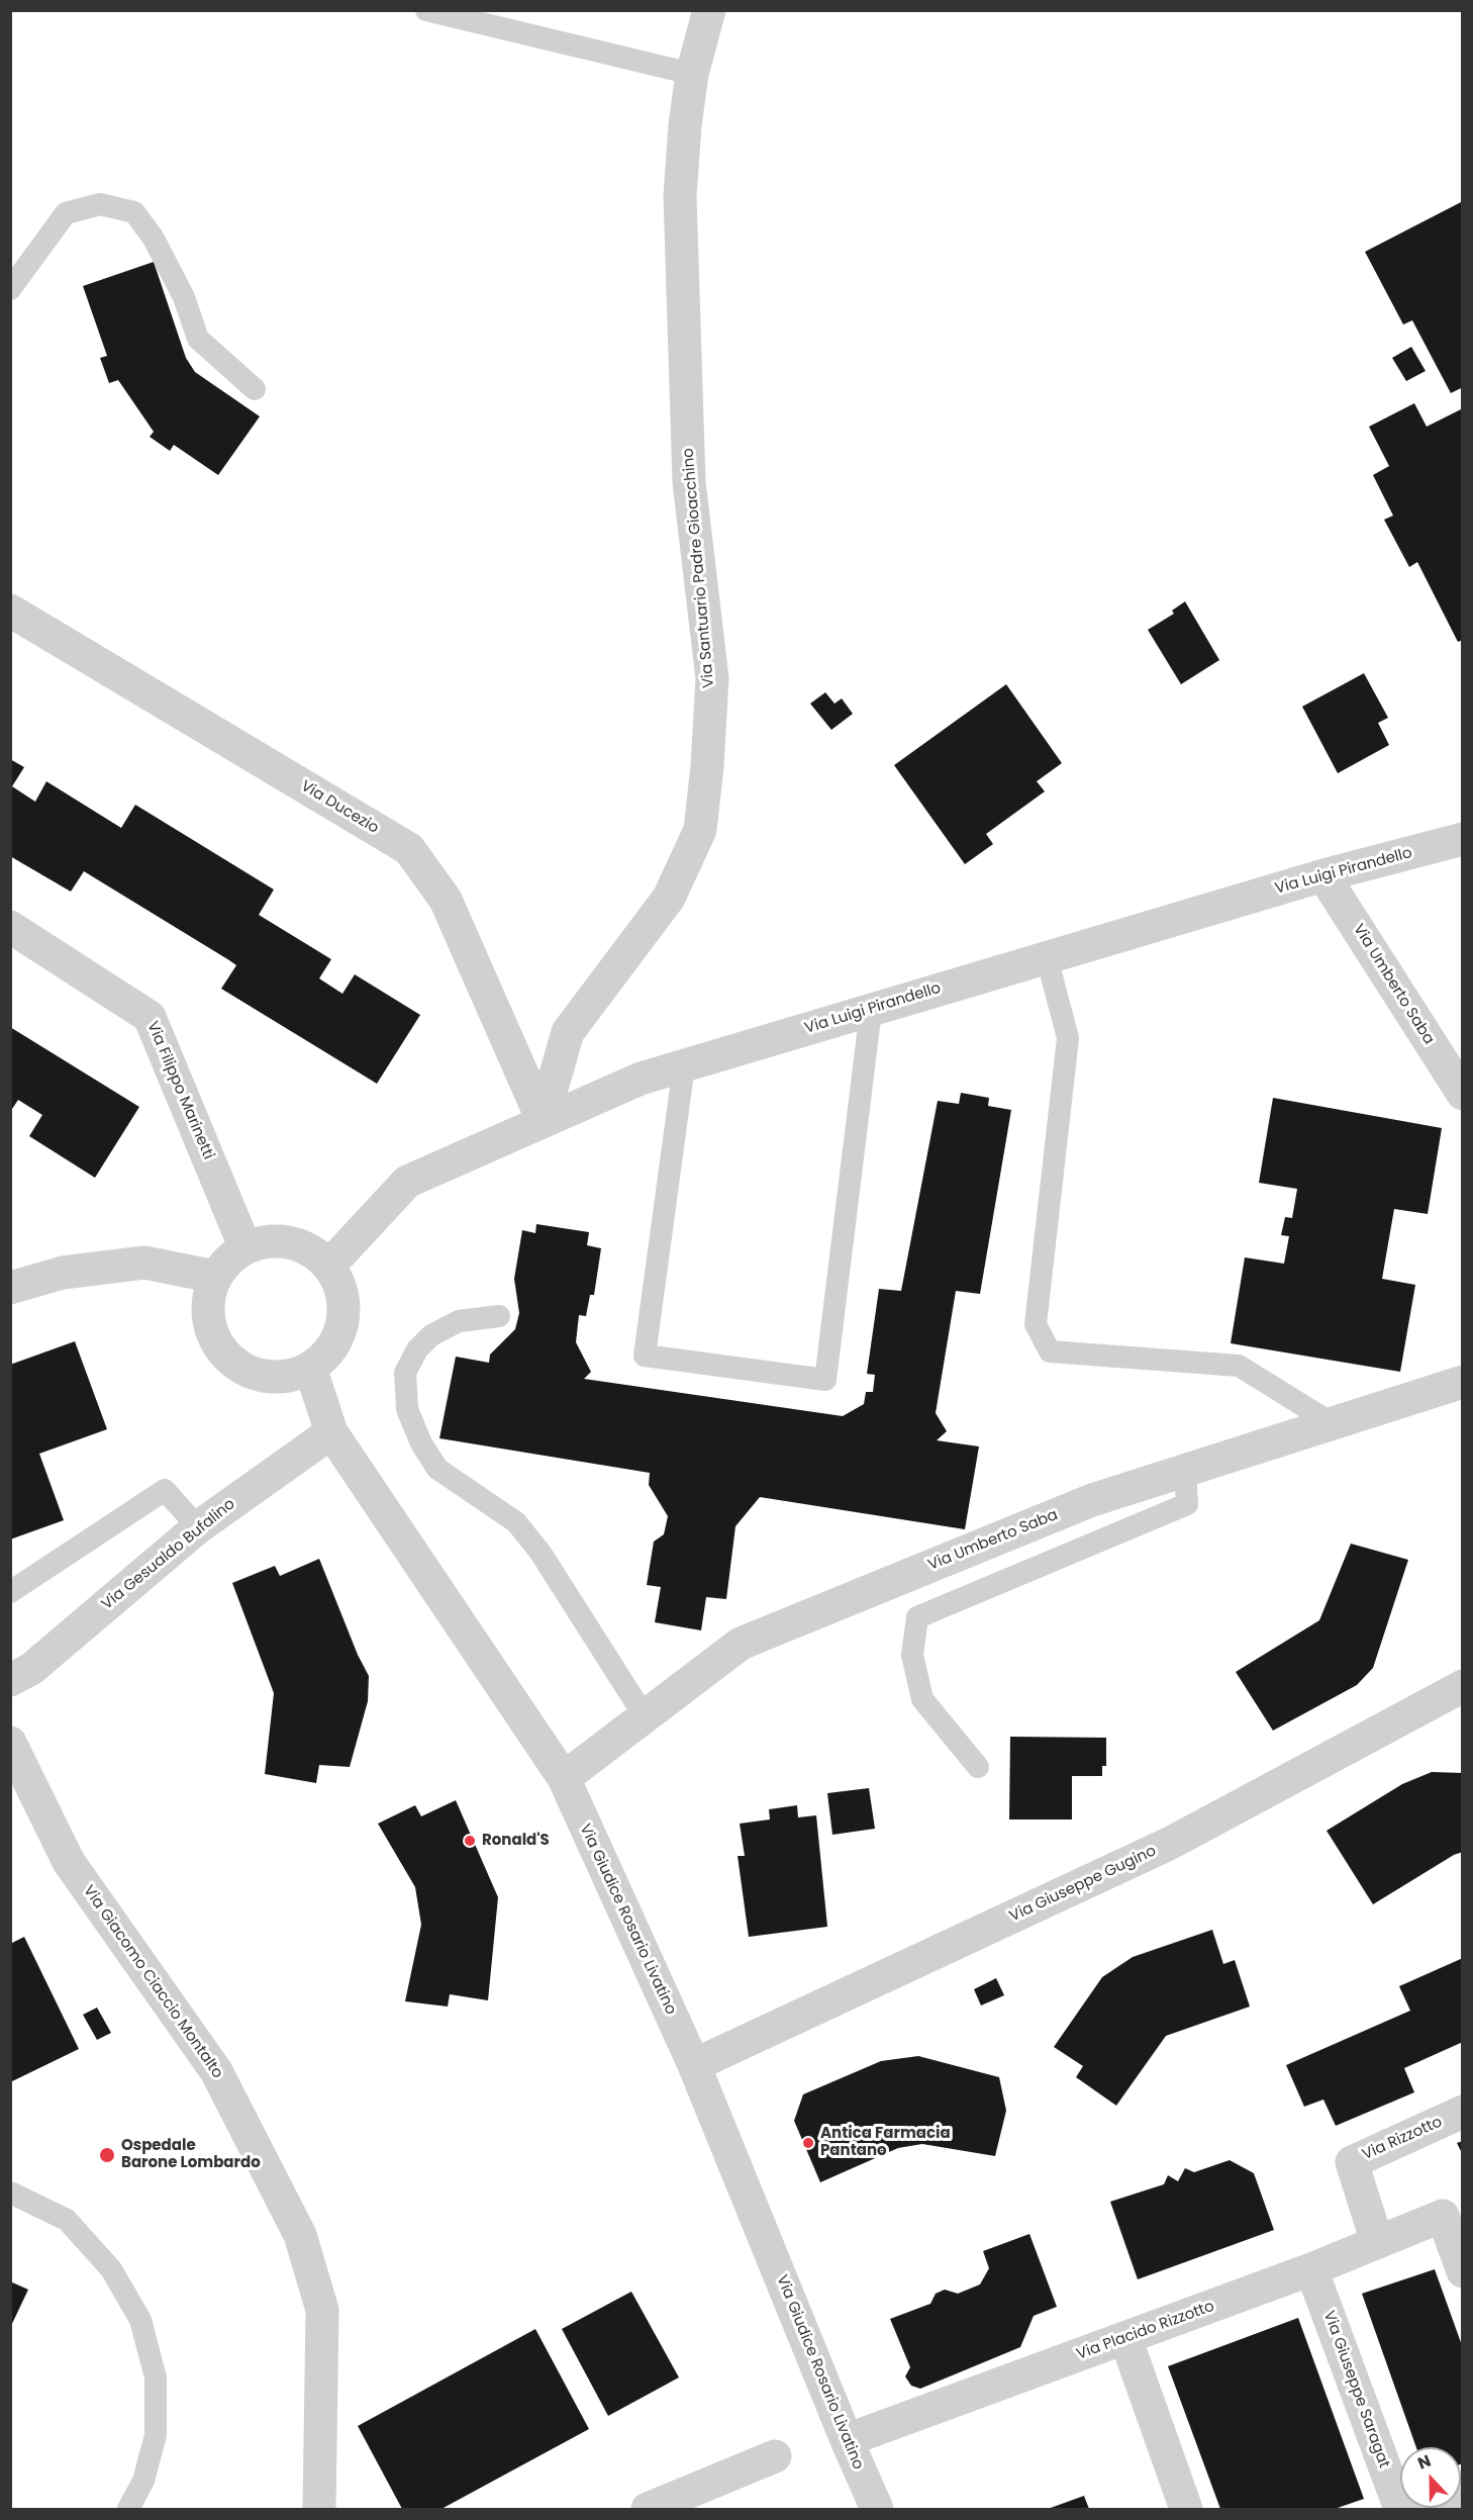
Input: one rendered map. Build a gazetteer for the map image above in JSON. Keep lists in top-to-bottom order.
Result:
{
  "streets": {
    "street": [
      "Via Santuario Padre Gioacchino",
      "Via Ducezio",
      "Via Luigi Pirandello",
      "Via Umberto Saba",
      "Via Filippo Marinetti",
      "Via Gesualdo Bufalino",
      "Via Giuseppe Gugino",
      "Via Giudice Rosario Livatino",
      "Via Giacomo Ciaccio Montalto",
      "Via Rizzotto",
      "Via Placido Rizzotto",
      "Via Giuseppe Saragat"
    ]
  },
  "crossings": [
    ["Via Santuario Padre Gioacchino", "Via Ducezio"],
    ["Via Santuario Padre Gioacchino", "Via Luigi Pirandello"],
    ["Via Ducezio", "Via Luigi Pirandello"],
    ["Via Luigi Pirandello", "Via Umberto Saba"],
    ["Via Luigi Pirandello", "Via Filippo Marinetti"],
    ["Via Luigi Pirandello", "Via Giudice Rosario Livatino"],
    ["Via Umberto Saba", "Via Giudice Rosario Livatino"],
    ["Via Filippo Marinetti", "Via Giudice Rosario Livatino"],
    ["Via Gesualdo Bufalino", "Via Giudice Rosario Livatino"],
    ["Via Giuseppe Gugino", "Via Giudice Rosario Livatino"],
    ["Via Giudice Rosario Livatino", "Via Placido Rizzotto"],
    ["Via Rizzotto", "Via Placido Rizzotto"],
    ["Via Placido Rizzotto", "Via Giuseppe Saragat"]
  ],
  "places": ["Ronald'S", "Antica Farmacia Pantano", "Ospedale Barone Lombardo"],
  "north": "top"
}
